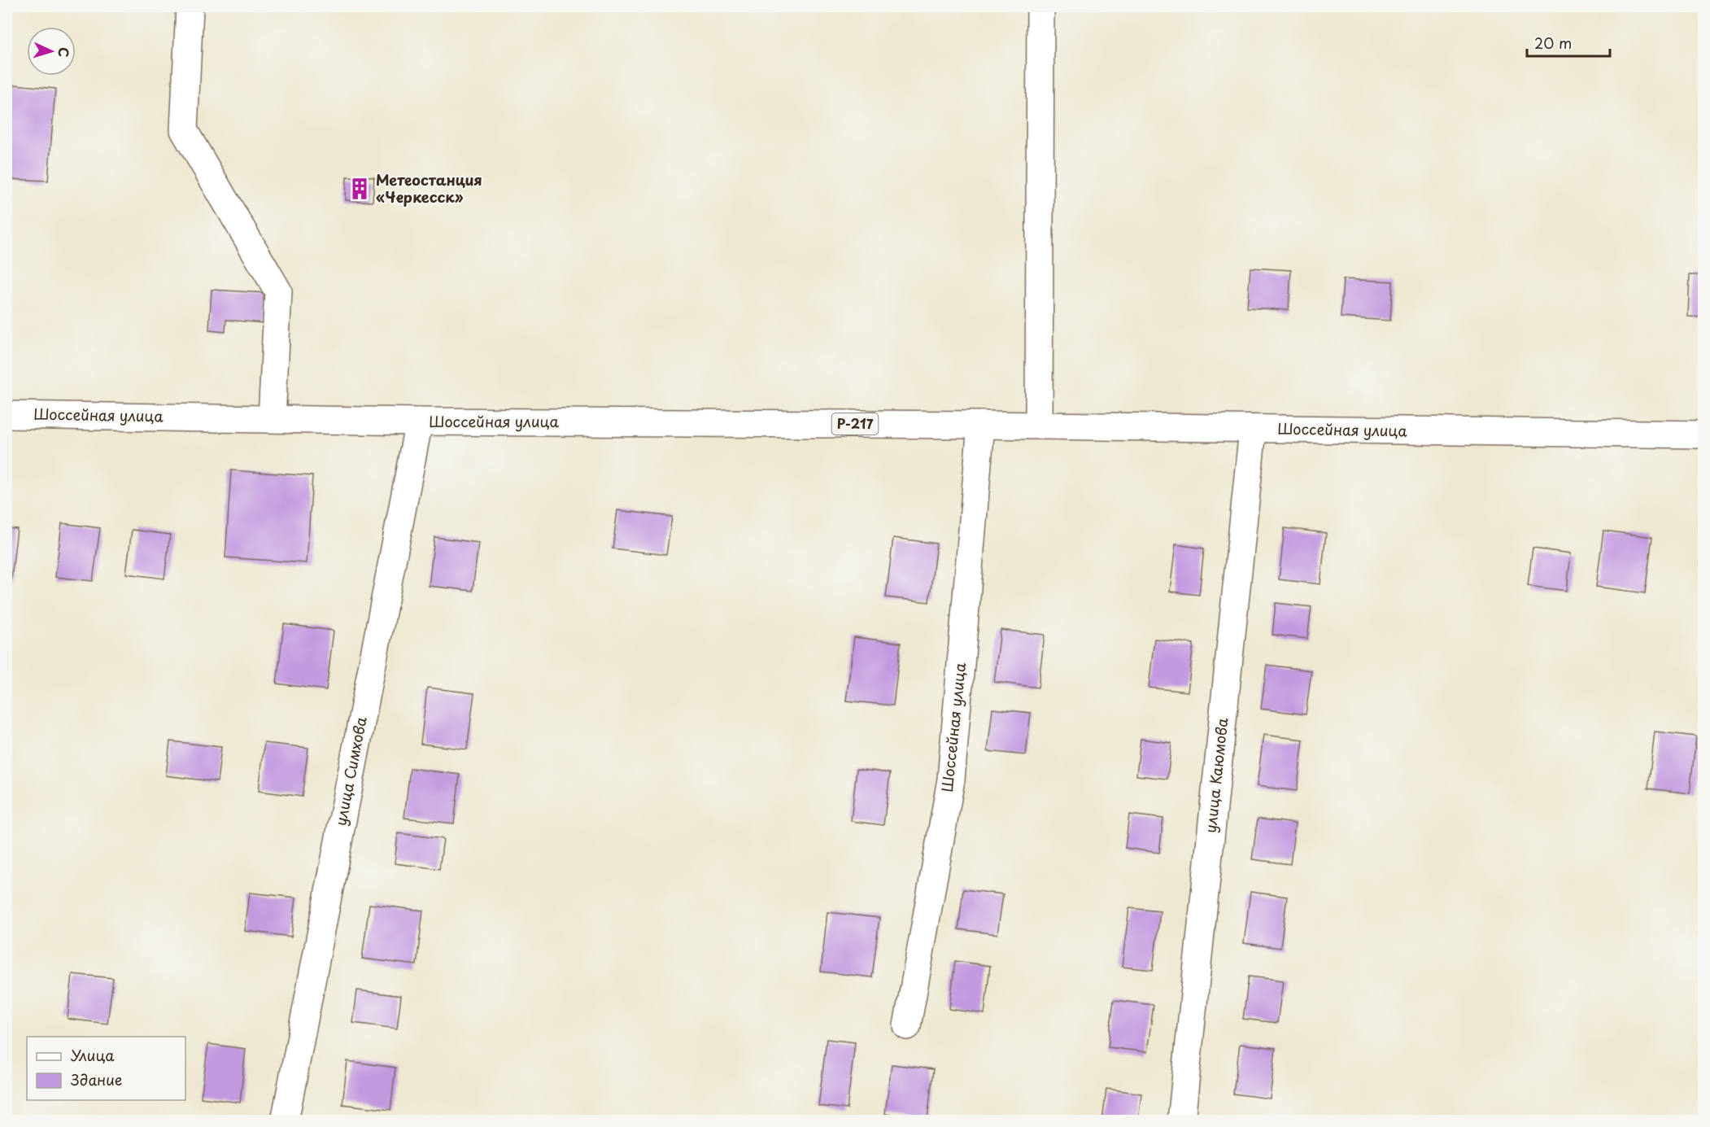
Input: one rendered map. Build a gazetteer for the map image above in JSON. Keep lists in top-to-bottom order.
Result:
{
  "streets": {
    "main road": [
      "Шоссейная улица",
      "Р-217",
      "улица Симхова",
      "улица Каюмова"
    ]
  },
  "crossings": [
    ["Шоссейная улица", "улица Симхова"],
    ["Шоссейная улица", "улица Каюмова"]
  ],
  "places": {
    "building": ["Метеостанция «Черкесск»"]
  },
  "legend": ["Улица", "Здание"],
  "scale_bar": "20 m",
  "north": "right"
}
